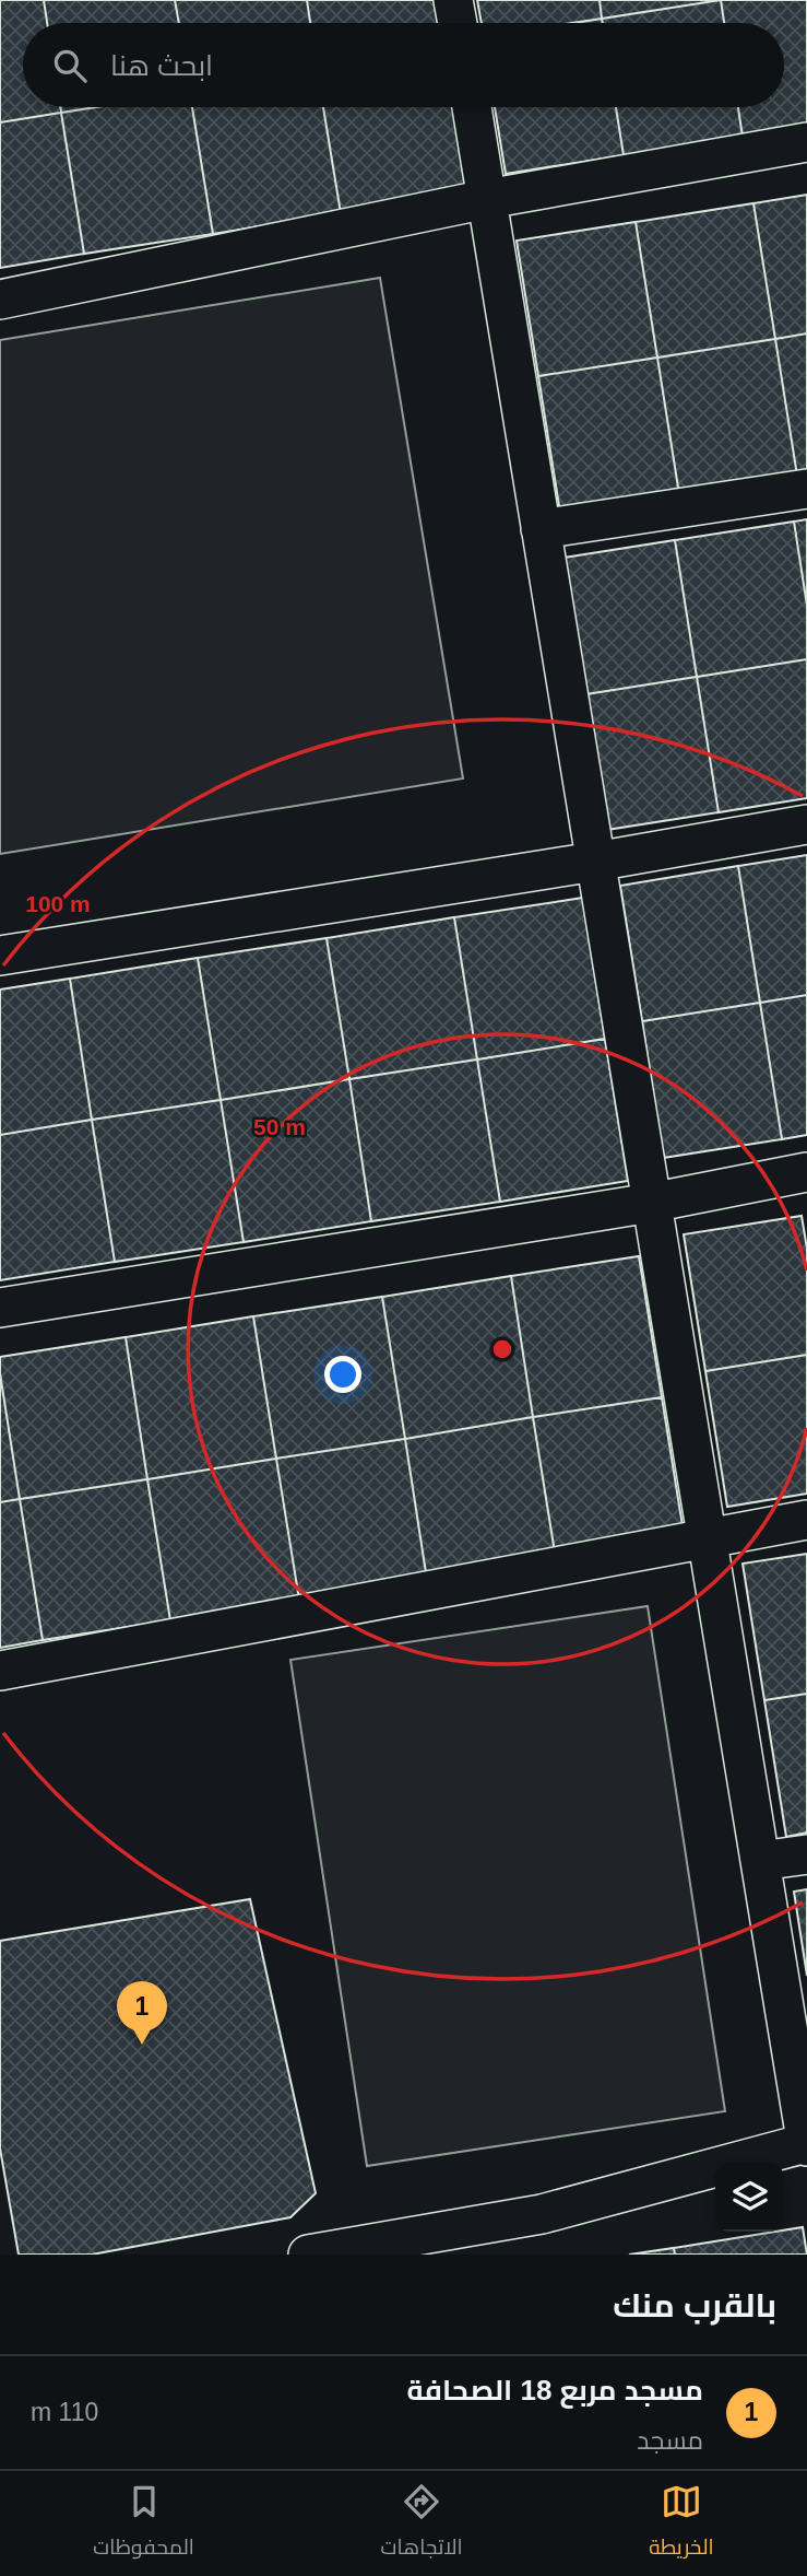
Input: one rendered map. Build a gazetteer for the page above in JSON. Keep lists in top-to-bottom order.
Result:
{
  "page": {
    "search": "ابحث هنا",
    "pins": "1",
    "heading": "بالقرب منك",
    "list": [
      {
        "mark": "1",
        "name": "مسجد مربع 18 الصحافة",
        "note": "مسجد",
        "value": "110 m"
      }
    ],
    "nav": ["الخريطة", "الاتجاهات", "المحفوظات"]
  },
  "rings": ["100 m", "50 m"]
}
